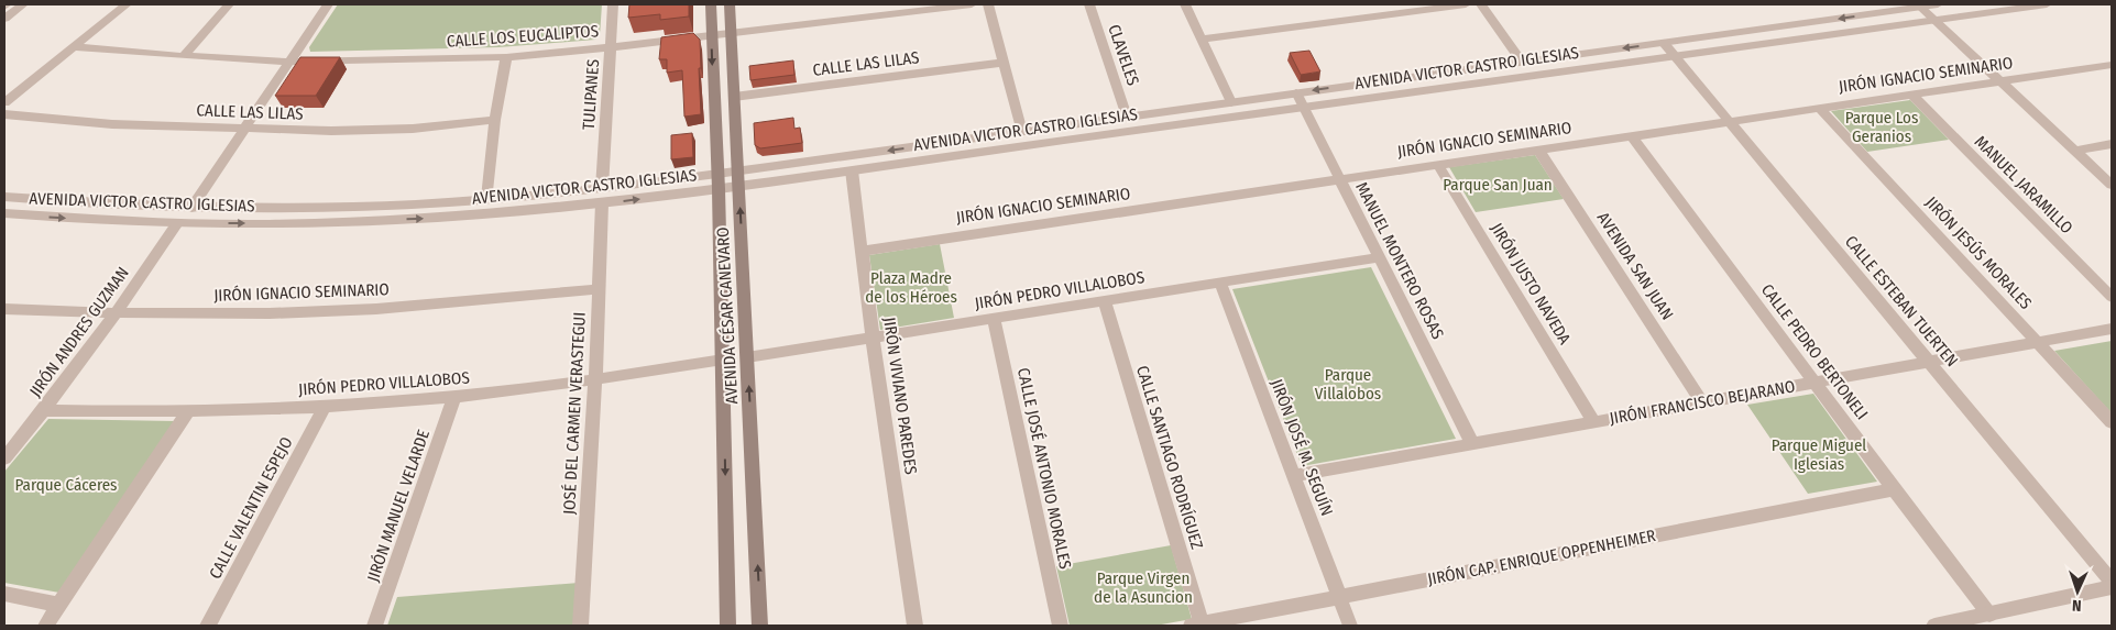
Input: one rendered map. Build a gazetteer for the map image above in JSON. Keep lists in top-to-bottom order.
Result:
{
  "streets": {
    "main road": ["AVENIDA CÉSAR CANEVARO"],
    "street": [
      "CALLE LOS EUCALIPTOS",
      "CLAVELES",
      "CALLE LAS LILAS",
      "AVENIDA VICTOR CASTRO IGLESIAS",
      "JIRÓN IGNACIO SEMINARIO",
      "TULIPANES",
      "MANUEL JARAMILLO",
      "JIRÓN JESÚS MORALES",
      "MANUEL MONTERO ROSAS",
      "AVENIDA SAN JUAN",
      "JIRÓN JUSTO NAVEDA",
      "JIRÓN PEDRO VILLALOBOS",
      "CALLE ESTEBAN TUERTEN",
      "JIRÓN ANDRES GUZMAN",
      "CALLE PEDRO BERTONELI",
      "JIRÓN VIVIANO PAREDES",
      "JIRÓN FRANCISCO BEJARANO",
      "JOSÉ DEL CARMEN VERASTEGUI",
      "JIRÓN JOSÉ M. SEGUÍN",
      "CALLE SANTIAGO RODRÍGUEZ",
      "CALLE JOSÉ ANTONIO MORALES",
      "JIRÓN MANUEL VELARDE",
      "CALLE VALENTIN ESPEJO",
      "JIRÓN CAP. ENRIQUE OPPENHEIMER"
    ]
  },
  "crossings": [
    ["CALLE LOS EUCALIPTOS", "TULIPANES"],
    ["CALLE LOS EUCALIPTOS", "AVENIDA CÉSAR CANEVARO"],
    ["CLAVELES", "AVENIDA VICTOR CASTRO IGLESIAS"],
    ["CALLE LAS LILAS", "AVENIDA CÉSAR CANEVARO"],
    ["AVENIDA VICTOR CASTRO IGLESIAS", "TULIPANES"],
    ["AVENIDA VICTOR CASTRO IGLESIAS", "MANUEL MONTERO ROSAS"],
    ["AVENIDA VICTOR CASTRO IGLESIAS", "CALLE ESTEBAN TUERTEN"],
    ["AVENIDA VICTOR CASTRO IGLESIAS", "AVENIDA CÉSAR CANEVARO"],
    ["AVENIDA VICTOR CASTRO IGLESIAS", "JIRÓN ANDRES GUZMAN"],
    ["AVENIDA VICTOR CASTRO IGLESIAS", "JIRÓN VIVIANO PAREDES"],
    ["AVENIDA VICTOR CASTRO IGLESIAS", "JOSÉ DEL CARMEN VERASTEGUI"],
    ["JIRÓN IGNACIO SEMINARIO", "MANUEL JARAMILLO"],
    ["JIRÓN IGNACIO SEMINARIO", "JIRÓN JESÚS MORALES"],
    ["JIRÓN IGNACIO SEMINARIO", "MANUEL MONTERO ROSAS"],
    ["JIRÓN IGNACIO SEMINARIO", "AVENIDA SAN JUAN"],
    ["JIRÓN IGNACIO SEMINARIO", "JIRÓN JUSTO NAVEDA"],
    ["JIRÓN IGNACIO SEMINARIO", "CALLE ESTEBAN TUERTEN"],
    ["JIRÓN IGNACIO SEMINARIO", "JIRÓN ANDRES GUZMAN"],
    ["JIRÓN IGNACIO SEMINARIO", "CALLE PEDRO BERTONELI"],
    ["JIRÓN IGNACIO SEMINARIO", "JIRÓN VIVIANO PAREDES"],
    ["JIRÓN IGNACIO SEMINARIO", "JOSÉ DEL CARMEN VERASTEGUI"],
    ["JIRÓN JESÚS MORALES", "JIRÓN FRANCISCO BEJARANO"],
    ["MANUEL MONTERO ROSAS", "JIRÓN PEDRO VILLALOBOS"],
    ["MANUEL MONTERO ROSAS", "JIRÓN FRANCISCO BEJARANO"],
    ["AVENIDA SAN JUAN", "JIRÓN FRANCISCO BEJARANO"],
    ["JIRÓN JUSTO NAVEDA", "JIRÓN FRANCISCO BEJARANO"],
    ["JIRÓN PEDRO VILLALOBOS", "AVENIDA CÉSAR CANEVARO"],
    ["JIRÓN PEDRO VILLALOBOS", "JIRÓN ANDRES GUZMAN"],
    ["JIRÓN PEDRO VILLALOBOS", "JIRÓN VIVIANO PAREDES"],
    ["JIRÓN PEDRO VILLALOBOS", "JOSÉ DEL CARMEN VERASTEGUI"],
    ["JIRÓN PEDRO VILLALOBOS", "JIRÓN JOSÉ M. SEGUÍN"],
    ["JIRÓN PEDRO VILLALOBOS", "CALLE SANTIAGO RODRÍGUEZ"],
    ["JIRÓN PEDRO VILLALOBOS", "CALLE JOSÉ ANTONIO MORALES"],
    ["JIRÓN PEDRO VILLALOBOS", "JIRÓN MANUEL VELARDE"],
    ["JIRÓN PEDRO VILLALOBOS", "CALLE VALENTIN ESPEJO"],
    ["CALLE ESTEBAN TUERTEN", "JIRÓN FRANCISCO BEJARANO"],
    ["CALLE PEDRO BERTONELI", "JIRÓN FRANCISCO BEJARANO"],
    ["CALLE PEDRO BERTONELI", "JIRÓN CAP. ENRIQUE OPPENHEIMER"],
    ["JIRÓN FRANCISCO BEJARANO", "JIRÓN JOSÉ M. SEGUÍN"],
    ["JIRÓN JOSÉ M. SEGUÍN", "JIRÓN CAP. ENRIQUE OPPENHEIMER"],
    ["CALLE SANTIAGO RODRÍGUEZ", "JIRÓN CAP. ENRIQUE OPPENHEIMER"]
  ],
  "parks": [
    "Parque Los Geranios",
    "Parque San Juan",
    "Plaza Madre de los Héroes",
    "Parque Villalobos",
    "Parque Miguel Iglesias",
    "Parque Cáceres",
    "Parque Virgen de la Asuncion"
  ],
  "north": "bottom"
}
